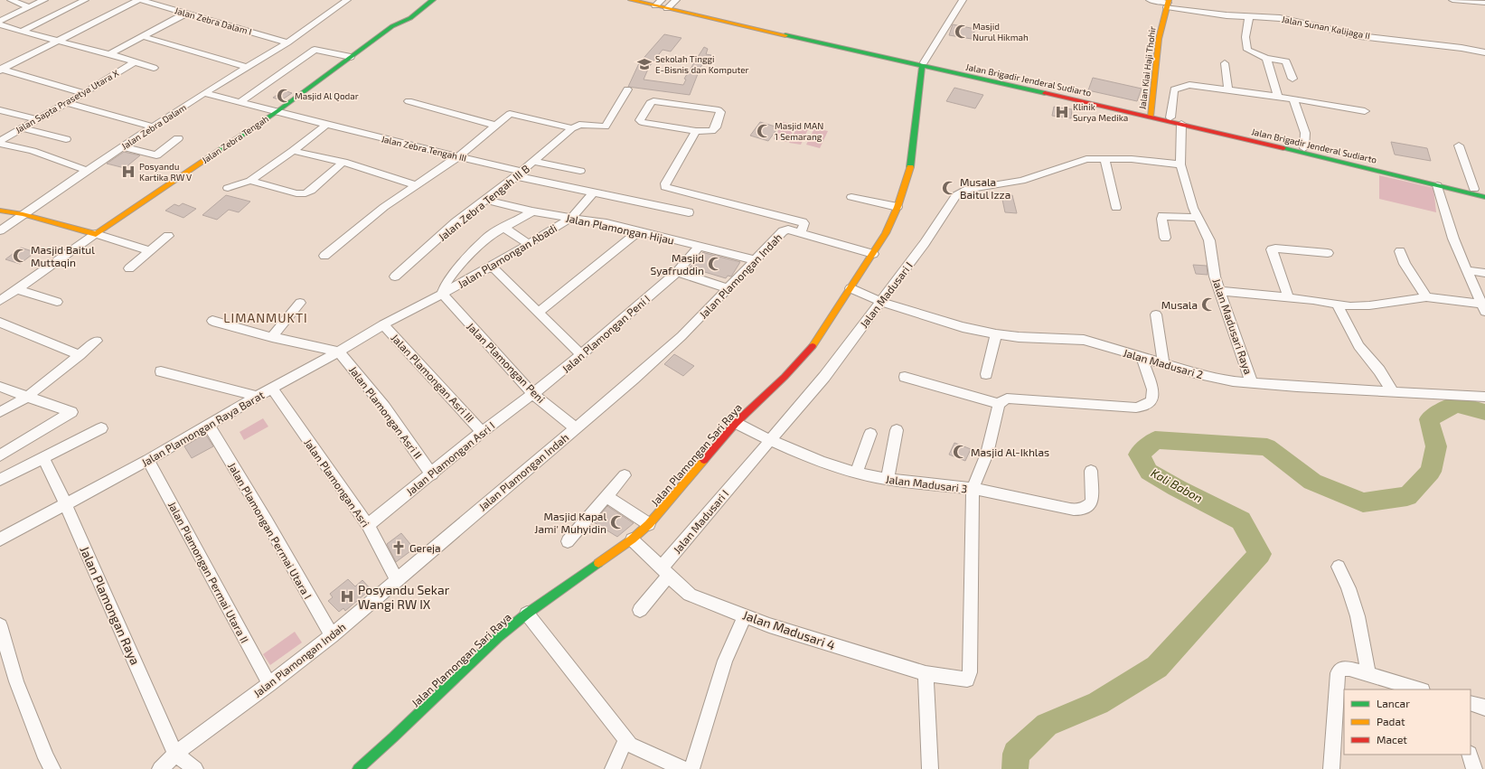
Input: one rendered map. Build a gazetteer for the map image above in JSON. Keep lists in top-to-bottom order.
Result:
{
  "streets": {
    "street": [
      "Jalan Zebra Dalam I",
      "Jalan Sunan Kalijaga II",
      "Jalan Kiai Haji Thohir",
      "Jalan Brigadir Jenderal Sudiarto",
      "Jalan Sapta Prasetya Utara X",
      "Jalan Zebra Dalam",
      "Jalan Zebra Tengah",
      "Jalan Zebra Tengah III",
      "Jalan Zebra Tengah III B",
      "Jalan Plamongan Hijau",
      "Jalan Plamongan Abadi",
      "Jalan Plamongan Indah",
      "Jalan Madusari I",
      "Jalan Madusari Raya",
      "Jalan Plamongan Peni I",
      "Jalan Plamongan Peni",
      "Jalan Madusari 2",
      "Jalan Plamongan Asri III",
      "Jalan Plamongan Asri II",
      "Jalan Plamongan Raya Barat",
      "Jalan Plamongan Sari Raya",
      "Jalan Plamongan Asri I",
      "Jalan Plamongan Asri",
      "Jalan Madusari 3",
      "Jalan Plamongan Permai Utara I",
      "Jalan Plamongan Permai Utara II",
      "Jalan Plamongan Raya",
      "Jalan Madusari 4"
    ]
  },
  "crossings": [
    ["Jalan Zebra Dalam I", "Jalan Zebra Dalam"],
    ["Jalan Sunan Kalijaga II", "Jalan Kiai Haji Thohir"],
    ["Jalan Kiai Haji Thohir", "Jalan Brigadir Jenderal Sudiarto"],
    ["Jalan Brigadir Jenderal Sudiarto", "Jalan Madusari Raya"],
    ["Jalan Brigadir Jenderal Sudiarto", "Jalan Plamongan Sari Raya"],
    ["Jalan Zebra Dalam", "Jalan Zebra Tengah III"],
    ["Jalan Zebra Tengah", "Jalan Zebra Tengah III"],
    ["Jalan Zebra Tengah III", "Jalan Zebra Tengah III B"],
    ["Jalan Zebra Tengah III B", "Jalan Plamongan Hijau"],
    ["Jalan Plamongan Hijau", "Jalan Plamongan Abadi"],
    ["Jalan Plamongan Hijau", "Jalan Plamongan Indah"],
    ["Jalan Plamongan Hijau", "Jalan Plamongan Peni I"],
    ["Jalan Plamongan Abadi", "Jalan Plamongan Peni"],
    ["Jalan Plamongan Abadi", "Jalan Plamongan Asri III"],
    ["Jalan Plamongan Abadi", "Jalan Plamongan Asri II"],
    ["Jalan Plamongan Abadi", "Jalan Plamongan Raya Barat"],
    ["Jalan Plamongan Indah", "Jalan Plamongan Peni"],
    ["Jalan Plamongan Indah", "Jalan Plamongan Sari Raya"],
    ["Jalan Plamongan Indah", "Jalan Plamongan Asri"],
    ["Jalan Plamongan Indah", "Jalan Plamongan Permai Utara I"],
    ["Jalan Plamongan Indah", "Jalan Plamongan Permai Utara II"],
    ["Jalan Plamongan Indah", "Jalan Plamongan Raya"],
    ["Jalan Madusari I", "Jalan Madusari Raya"],
    ["Jalan Madusari I", "Jalan Madusari 2"],
    ["Jalan Madusari I", "Jalan Madusari 3"],
    ["Jalan Madusari I", "Jalan Madusari 4"],
    ["Jalan Madusari Raya", "Jalan Madusari 2"],
    ["Jalan Plamongan Peni I", "Jalan Plamongan Peni"],
    ["Jalan Plamongan Peni I", "Jalan Plamongan Asri I"],
    ["Jalan Plamongan Peni", "Jalan Plamongan Asri I"],
    ["Jalan Madusari 2", "Jalan Plamongan Sari Raya"],
    ["Jalan Plamongan Asri III", "Jalan Plamongan Asri I"],
    ["Jalan Plamongan Asri II", "Jalan Plamongan Raya Barat"],
    ["Jalan Plamongan Asri II", "Jalan Plamongan Asri I"],
    ["Jalan Plamongan Raya Barat", "Jalan Plamongan Asri"],
    ["Jalan Plamongan Raya Barat", "Jalan Plamongan Permai Utara I"],
    ["Jalan Plamongan Raya Barat", "Jalan Plamongan Permai Utara II"],
    ["Jalan Plamongan Raya Barat", "Jalan Plamongan Raya"],
    ["Jalan Plamongan Sari Raya", "Jalan Madusari 3"],
    ["Jalan Plamongan Sari Raya", "Jalan Madusari 4"],
    ["Jalan Plamongan Asri I", "Jalan Plamongan Asri"],
    ["Jalan Madusari 3", "Jalan Madusari 4"]
  ],
  "districts": ["LIMANMUKTI"],
  "water": ["Kali Babon"],
  "places": {
    "mosque": [
      "Masjid Nurul Hikmah",
      "Masjid Al Qodar",
      "Masjid MAN 1 Semarang",
      "Musala Baitul Izza",
      "Masjid Baitul Muttaqin",
      "Masjid Syafruddin",
      "Musala",
      "Masjid Al-Ikhlas",
      "Masjid Kapal Jami' Muhyidin"
    ],
    "school or university": ["Sekolah Tinggi E-Bisnis dan Komputer"],
    "hospital": ["Klinik Surya Medika", "Posyandu Kartika RW V", "Posyandu Sekar Wangi RW IX"],
    "church": ["Gereja"]
  },
  "legend": ["Lancar", "Padat", "Macet"]
}
